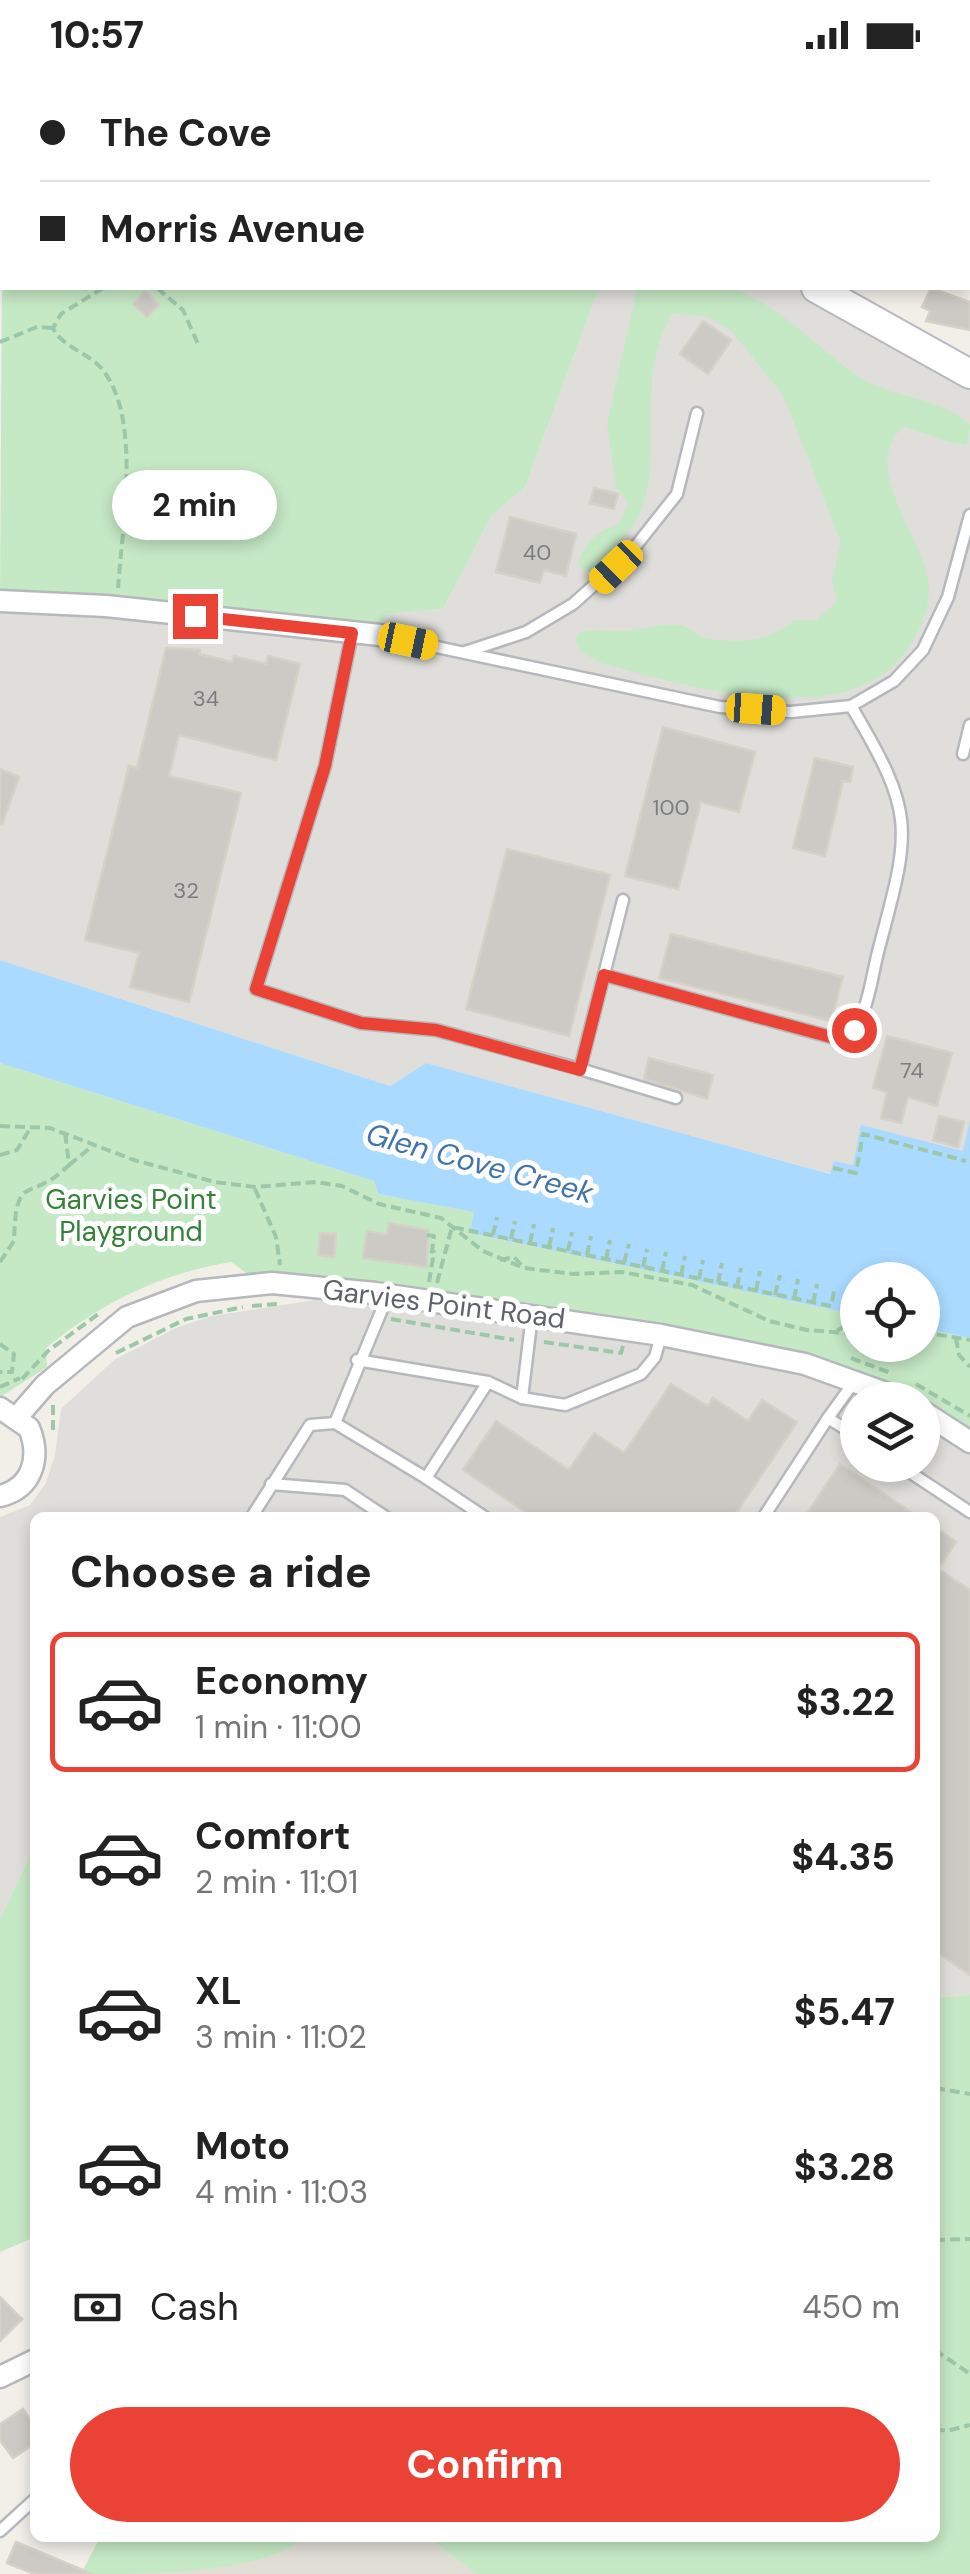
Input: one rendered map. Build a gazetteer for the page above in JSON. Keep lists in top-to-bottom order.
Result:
{
  "streets": {
    "street": ["Garvies Point Road"]
  },
  "water": ["Glen Cove Creek"],
  "parks": ["Garvies Point Playground"],
  "house_numbers": [
    "40",
    "34",
    "100",
    "32",
    "74"
  ],
  "page": {
    "status": "10:57",
    "banner": ["The Cove", "Morris Avenue"],
    "bubble": "2 min",
    "heading": "Choose a ride",
    "list": [
      {
        "name": "Economy",
        "note": "1 min · 11:00",
        "value": "$3.22"
      },
      {
        "name": "Comfort",
        "note": "2 min · 11:01",
        "value": "$4.35"
      },
      {
        "name": "XL",
        "note": "3 min · 11:02",
        "value": "$5.47"
      },
      {
        "name": "Moto",
        "note": "4 min · 11:03",
        "value": "$3.28"
      }
    ],
    "pay": ["Cash", "450 m"],
    "buttons": "Confirm"
  }
}
